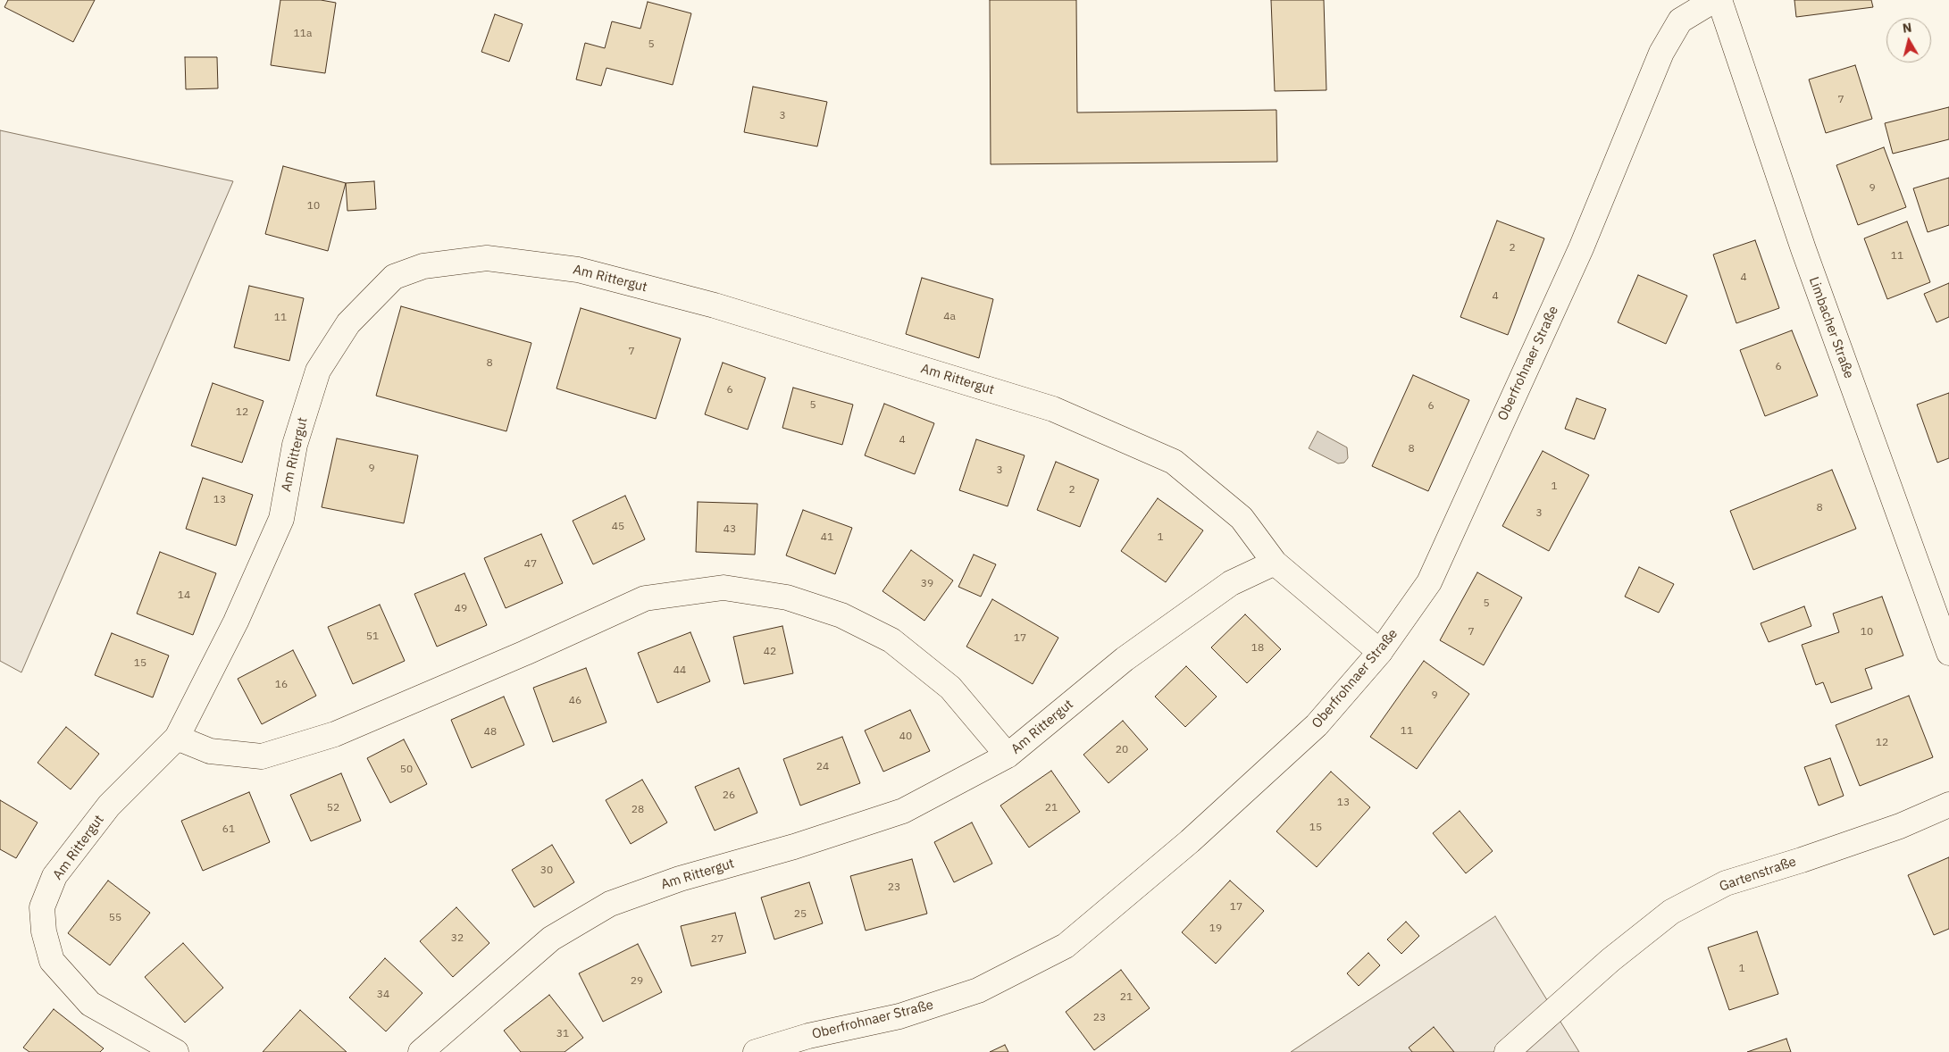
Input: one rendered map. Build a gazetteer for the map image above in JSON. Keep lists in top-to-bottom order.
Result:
{
  "streets": {
    "street": [
      "Am Rittergut",
      "Limbacher Straße",
      "Oberfrohnaer Straße",
      "Gartenstraße"
    ]
  },
  "crossings": [
    ["Am Rittergut", "Oberfrohnaer Straße"]
  ],
  "house_numbers": [
    "11a",
    "5",
    "7",
    "3",
    "9",
    "10",
    "2",
    "11",
    "4",
    "4",
    "4a",
    "11",
    "7",
    "8",
    "6",
    "6",
    "5",
    "6",
    "12",
    "4",
    "8",
    "9",
    "3",
    "1",
    "2",
    "13",
    "8",
    "3",
    "45",
    "43",
    "41",
    "1",
    "47",
    "39",
    "14",
    "5",
    "49",
    "7",
    "10",
    "51",
    "17",
    "18",
    "42",
    "15",
    "44",
    "16",
    "9",
    "46",
    "11",
    "48",
    "40",
    "12",
    "20",
    "24",
    "50",
    "26",
    "13",
    "52",
    "21",
    "28",
    "15",
    "61",
    "30",
    "23",
    "17",
    "25",
    "55",
    "19",
    "32",
    "27",
    "1",
    "29",
    "34",
    "21",
    "23",
    "31"
  ],
  "north": "top"
}
